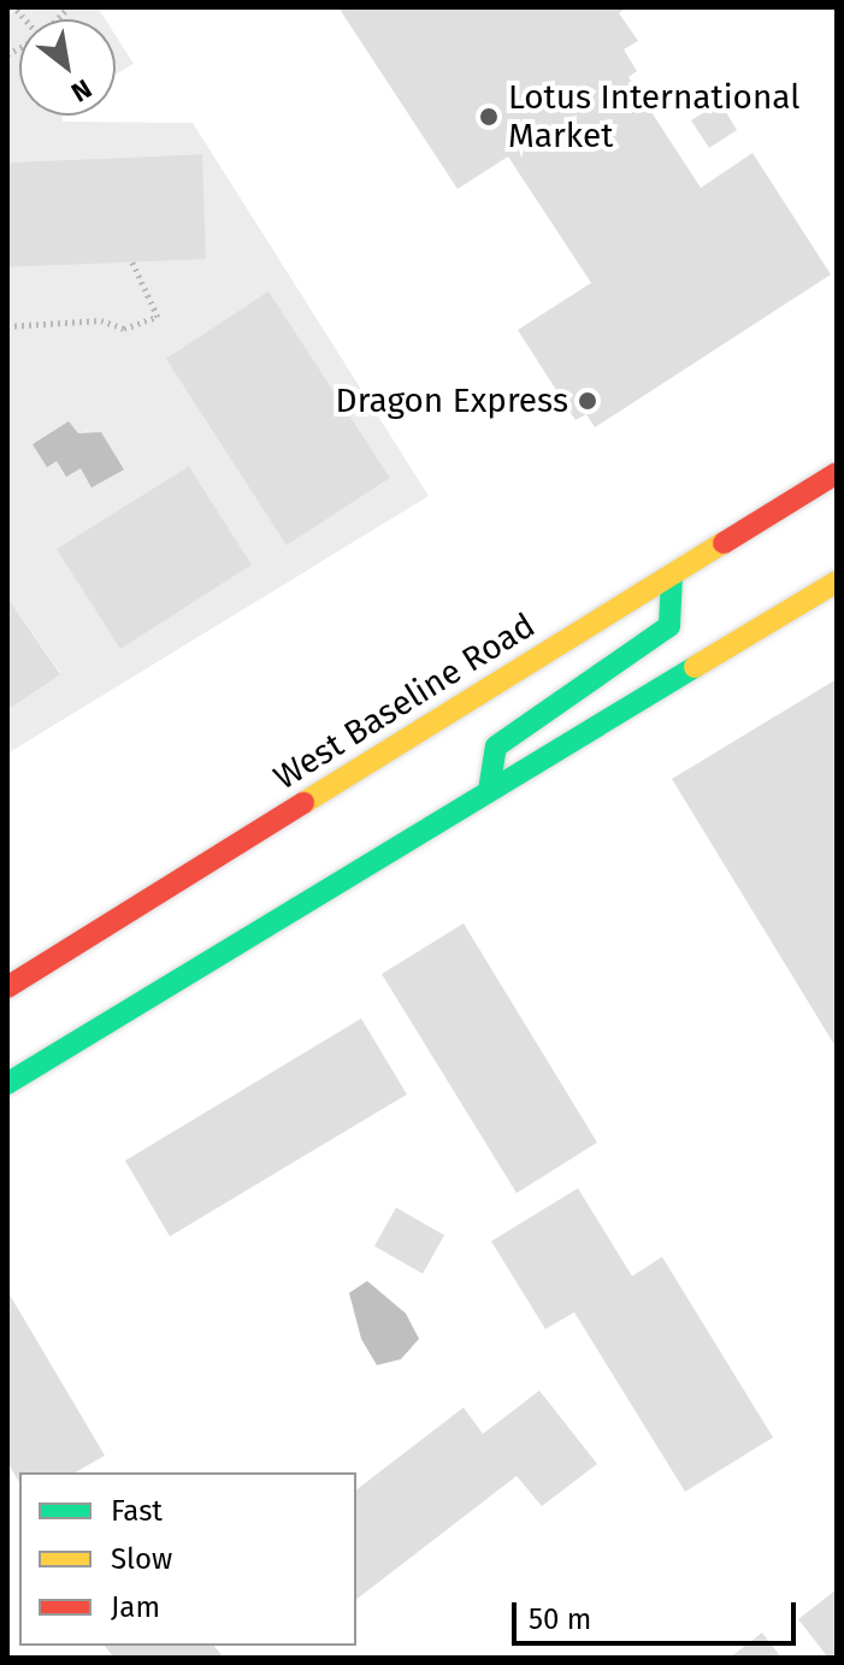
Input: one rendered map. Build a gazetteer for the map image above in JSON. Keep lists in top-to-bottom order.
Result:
{
  "streets": {
    "main road": ["West Baseline Road"]
  },
  "places": ["Lotus International Market", "Dragon Express"],
  "legend": ["Fast", "Slow", "Jam"],
  "scale_bar": "50 m",
  "north": "bottom right"
}
